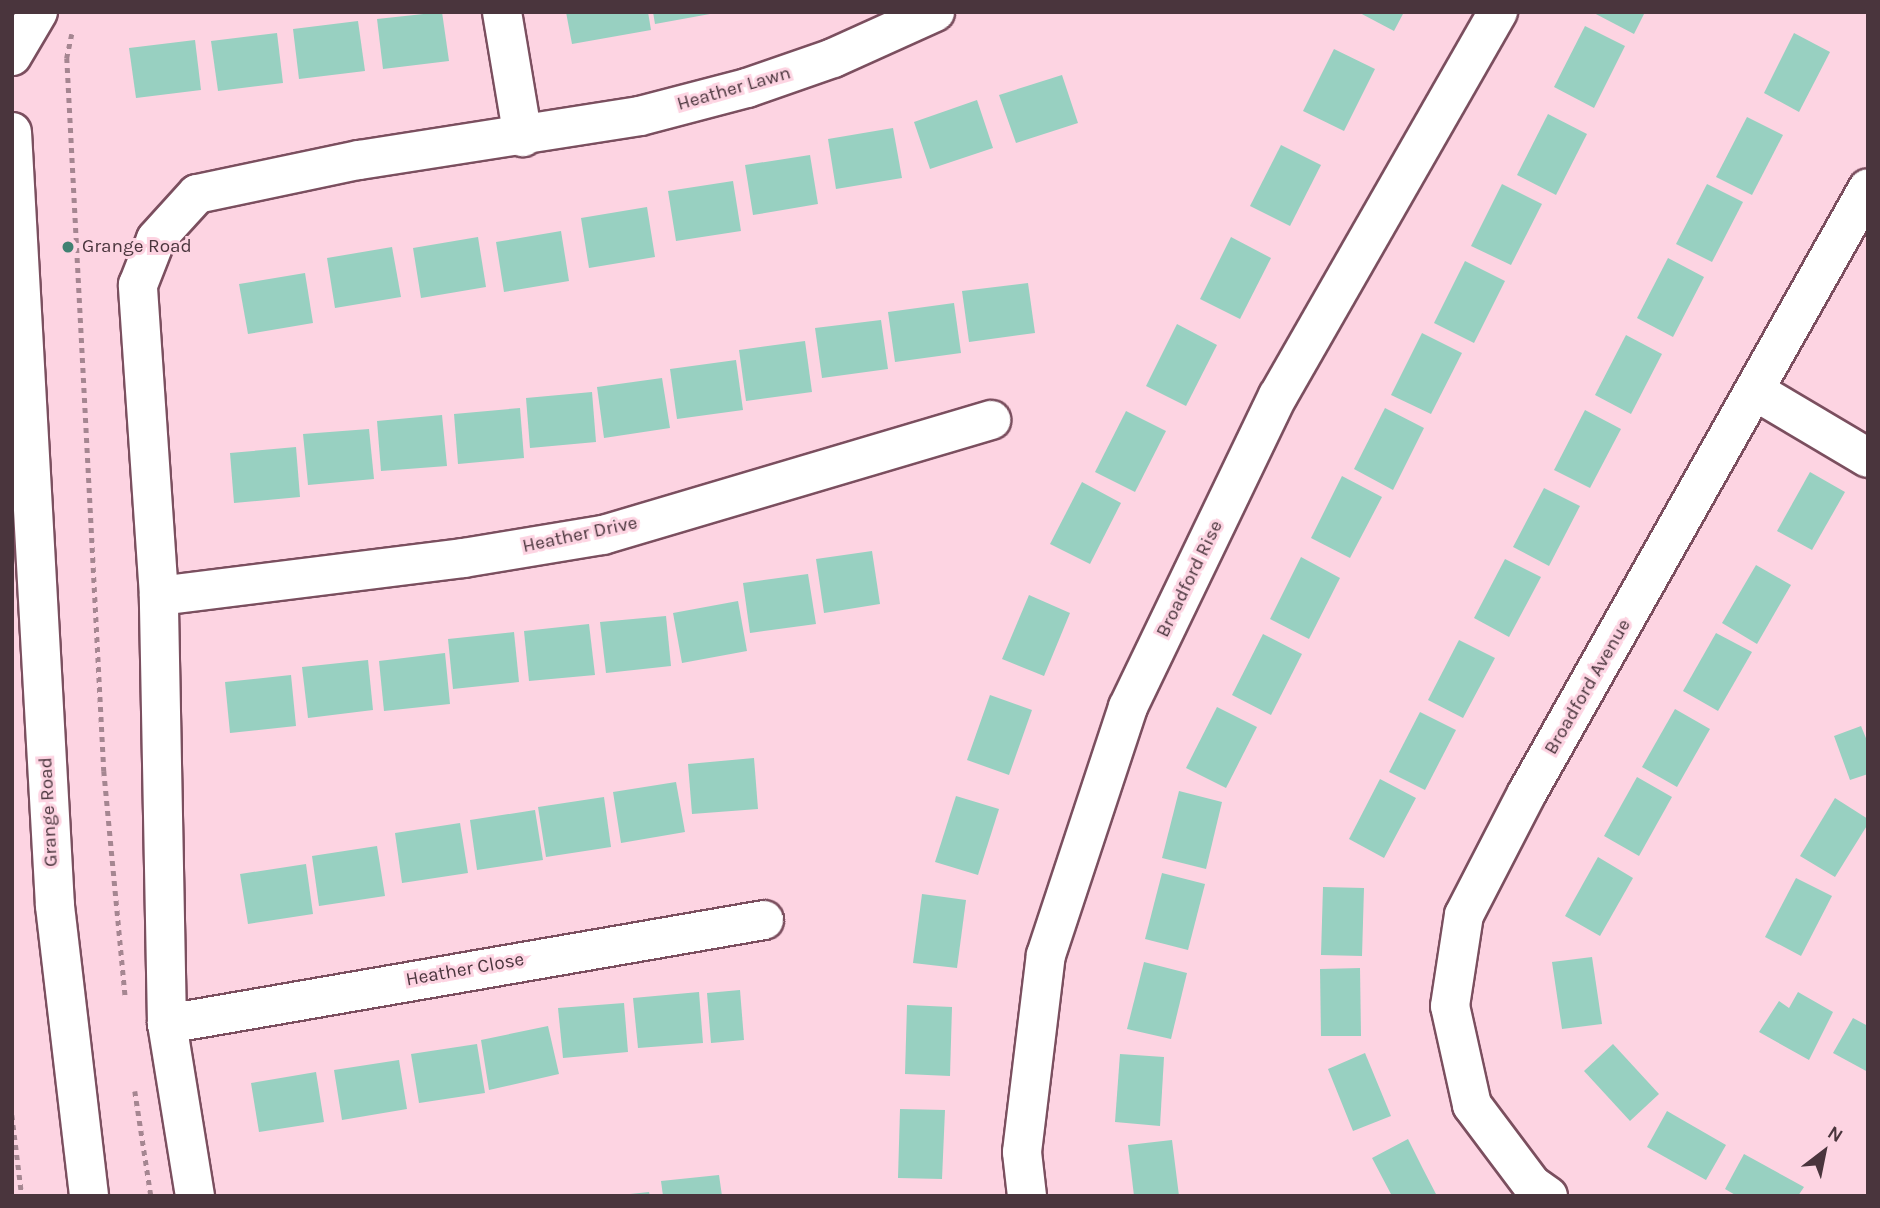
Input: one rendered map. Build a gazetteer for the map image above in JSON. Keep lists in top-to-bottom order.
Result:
{
  "streets": {
    "street": [
      "Heather Lawn",
      "Heather Drive",
      "Broadford Rise",
      "Broadford Avenue",
      "Grange Road",
      "Heather Close"
    ]
  },
  "crossings": [
    ["Heather Lawn", "Heather Drive"]
  ],
  "places": ["Grange Road"],
  "north": "top right"
}
